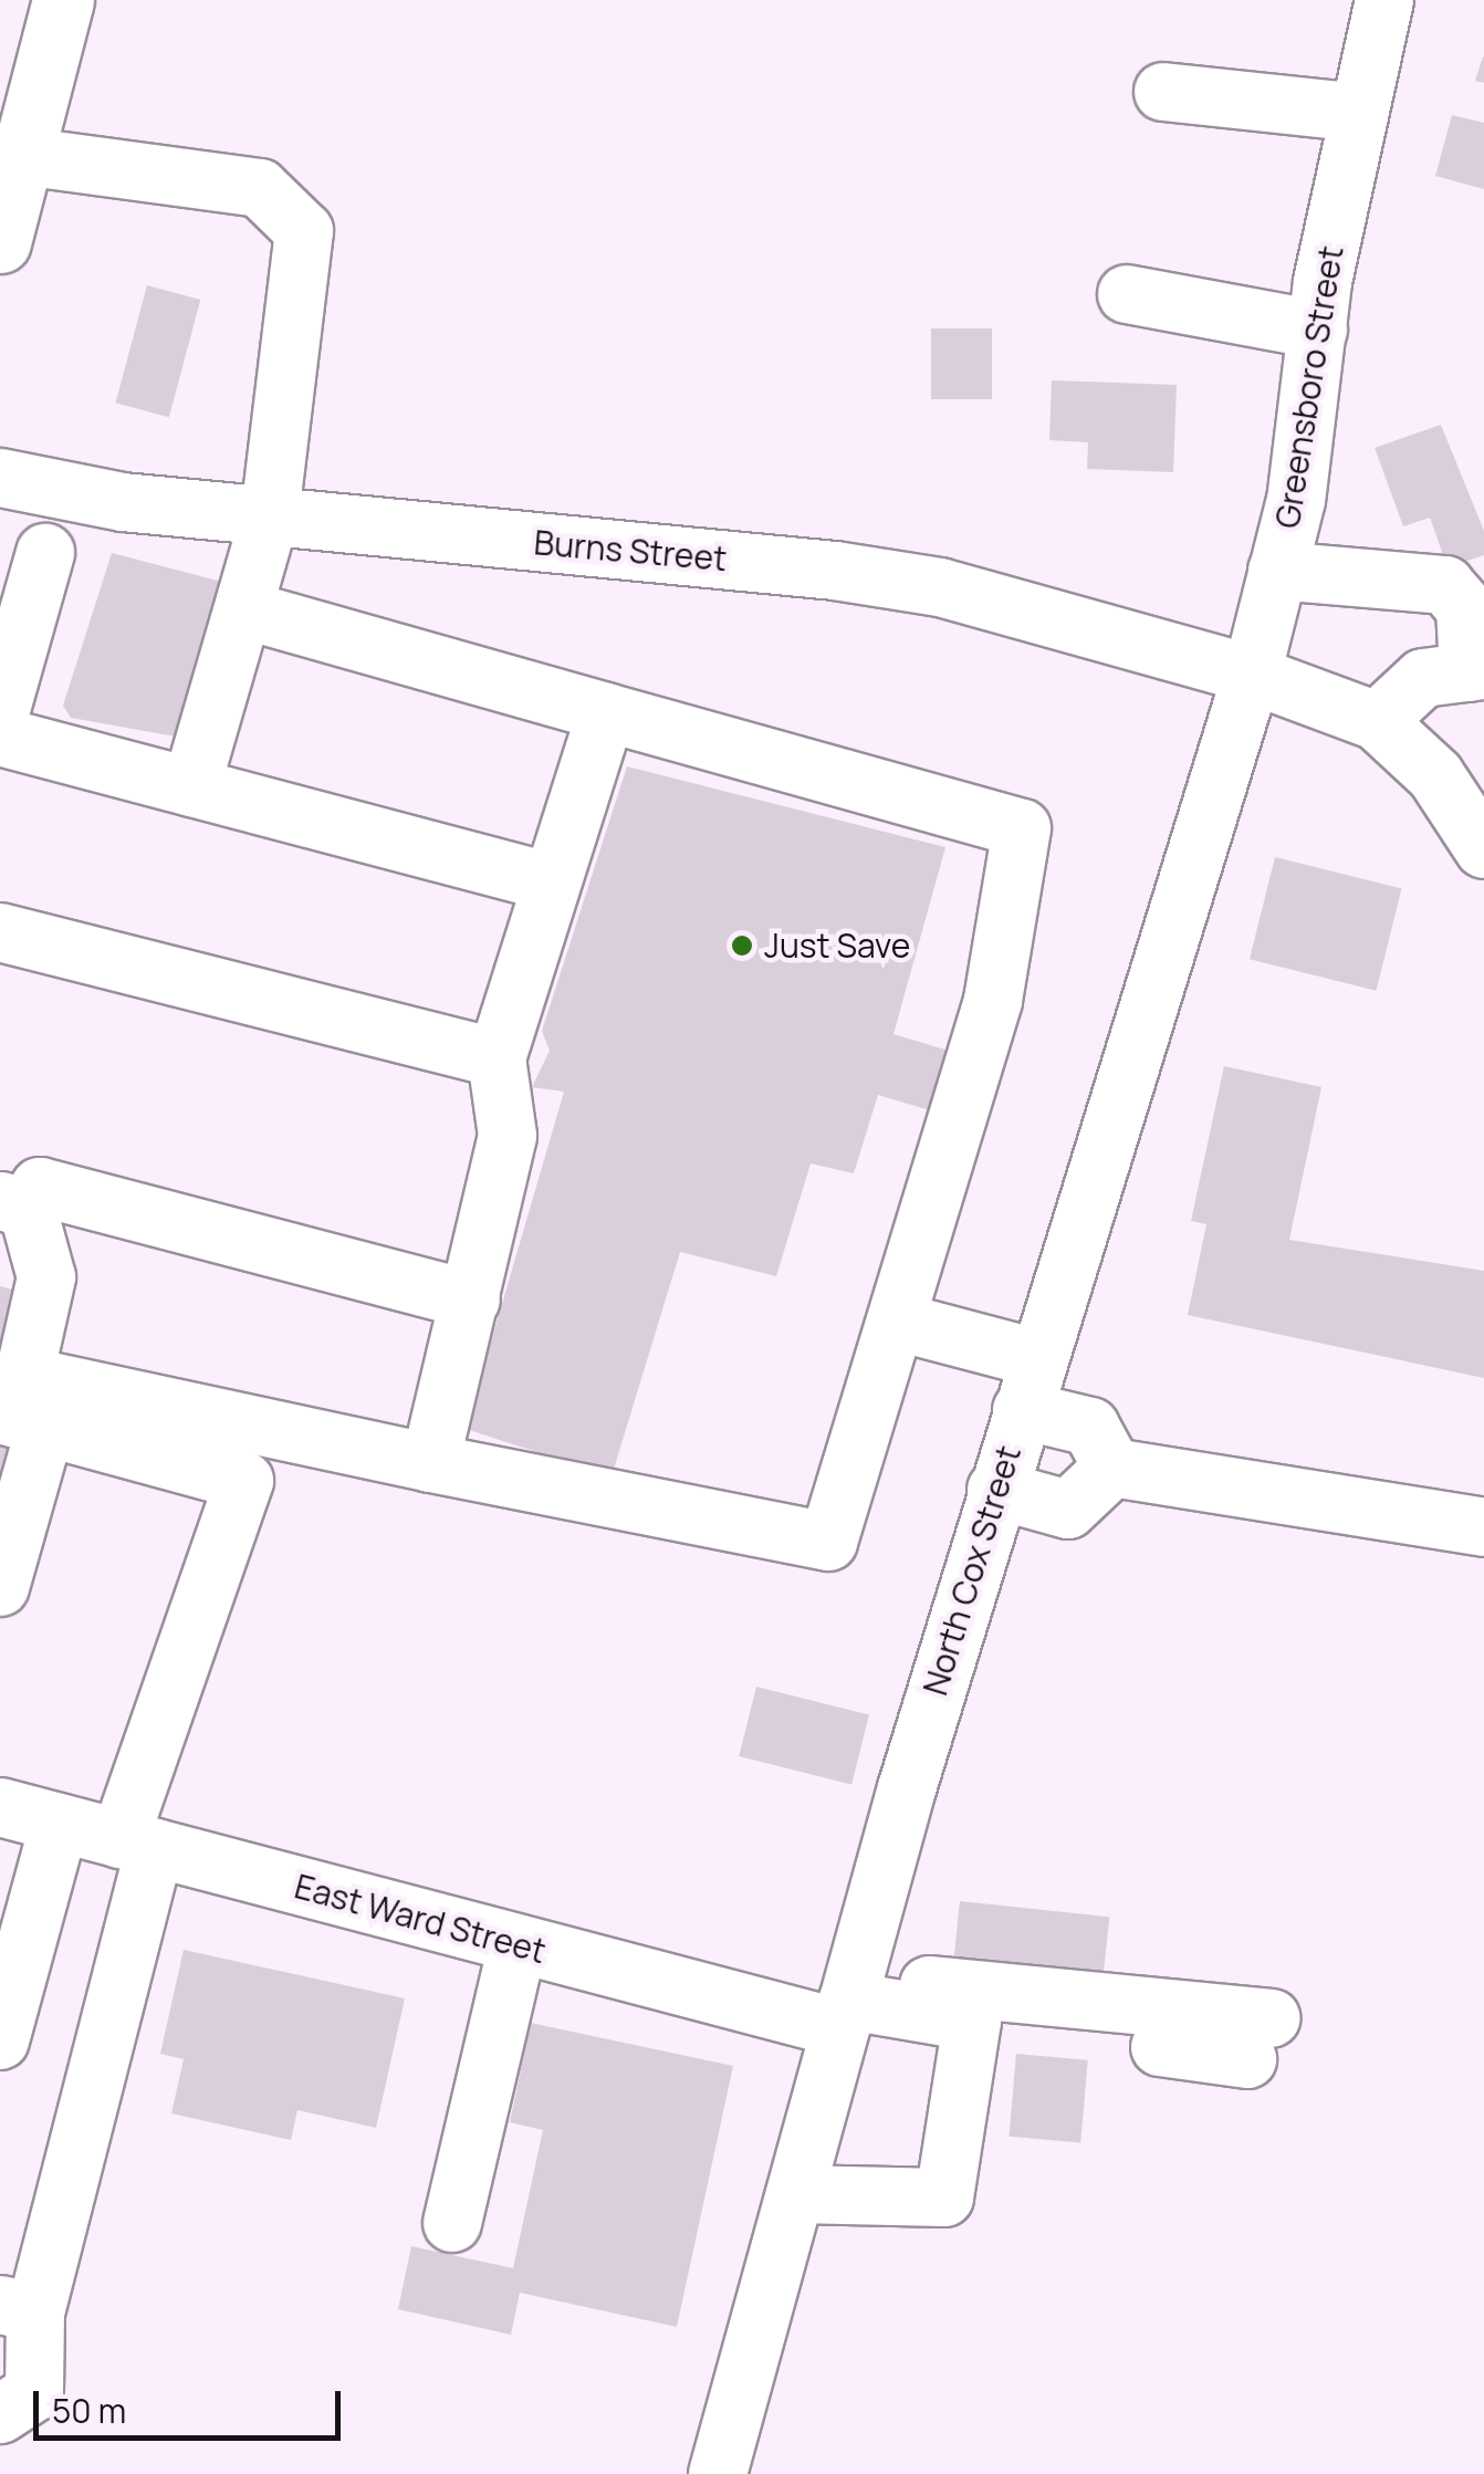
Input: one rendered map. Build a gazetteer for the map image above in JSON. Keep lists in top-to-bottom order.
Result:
{
  "streets": {
    "street": [
      "Greensboro Street",
      "Burns Street",
      "North Cox Street",
      "East Ward Street"
    ]
  },
  "crossings": [
    ["Greensboro Street", "Burns Street"],
    ["Greensboro Street", "North Cox Street"],
    ["Burns Street", "North Cox Street"],
    ["North Cox Street", "East Ward Street"]
  ],
  "places": ["Just Save"],
  "scale_bar": "50 m"
}
